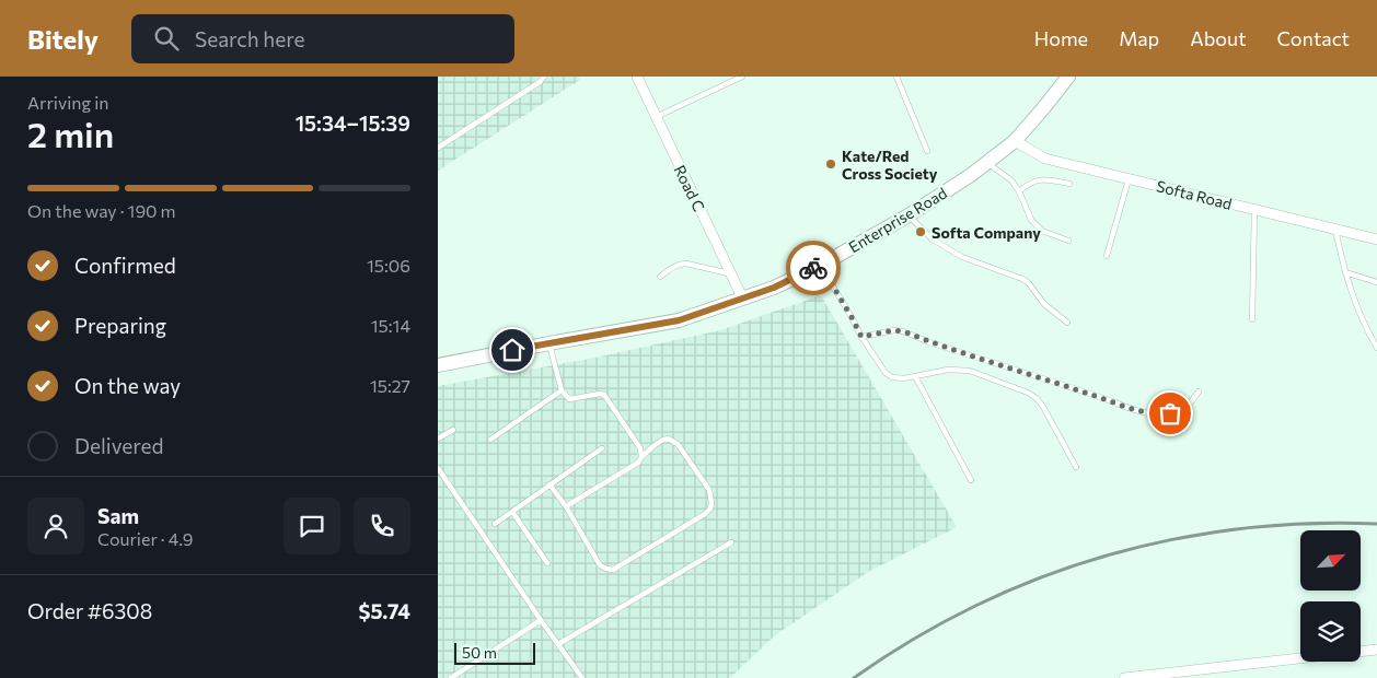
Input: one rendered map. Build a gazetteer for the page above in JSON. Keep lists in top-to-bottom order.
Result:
{
  "streets": {
    "main road": ["Enterprise Road"],
    "street": ["Road C", "Softa Road"]
  },
  "crossings": [
    ["Road C", "Enterprise Road"],
    ["Softa Road", "Enterprise Road"]
  ],
  "places": ["Kate/Red Cross Society", "Softa Company"],
  "scale_bar": "50 m",
  "north": "top right",
  "page": {
    "header": "Bitely",
    "search": "Search here",
    "nav": [
      "Home",
      "Map",
      "About",
      "Contact"
    ],
    "heading": ["2 min", "Arriving in", "15:34–15:39"],
    "panel": [
      "Sam",
      "Courier · 4.9",
      "Order #6308",
      "$5.74"
    ],
    "bar": "On the way · 190 m",
    "list": [
      ["Confirmed", "15:06"],
      ["Preparing", "15:14"],
      ["On the way", "15:27"],
      "Delivered"
    ],
    "scale": "50 m"
  }
}
